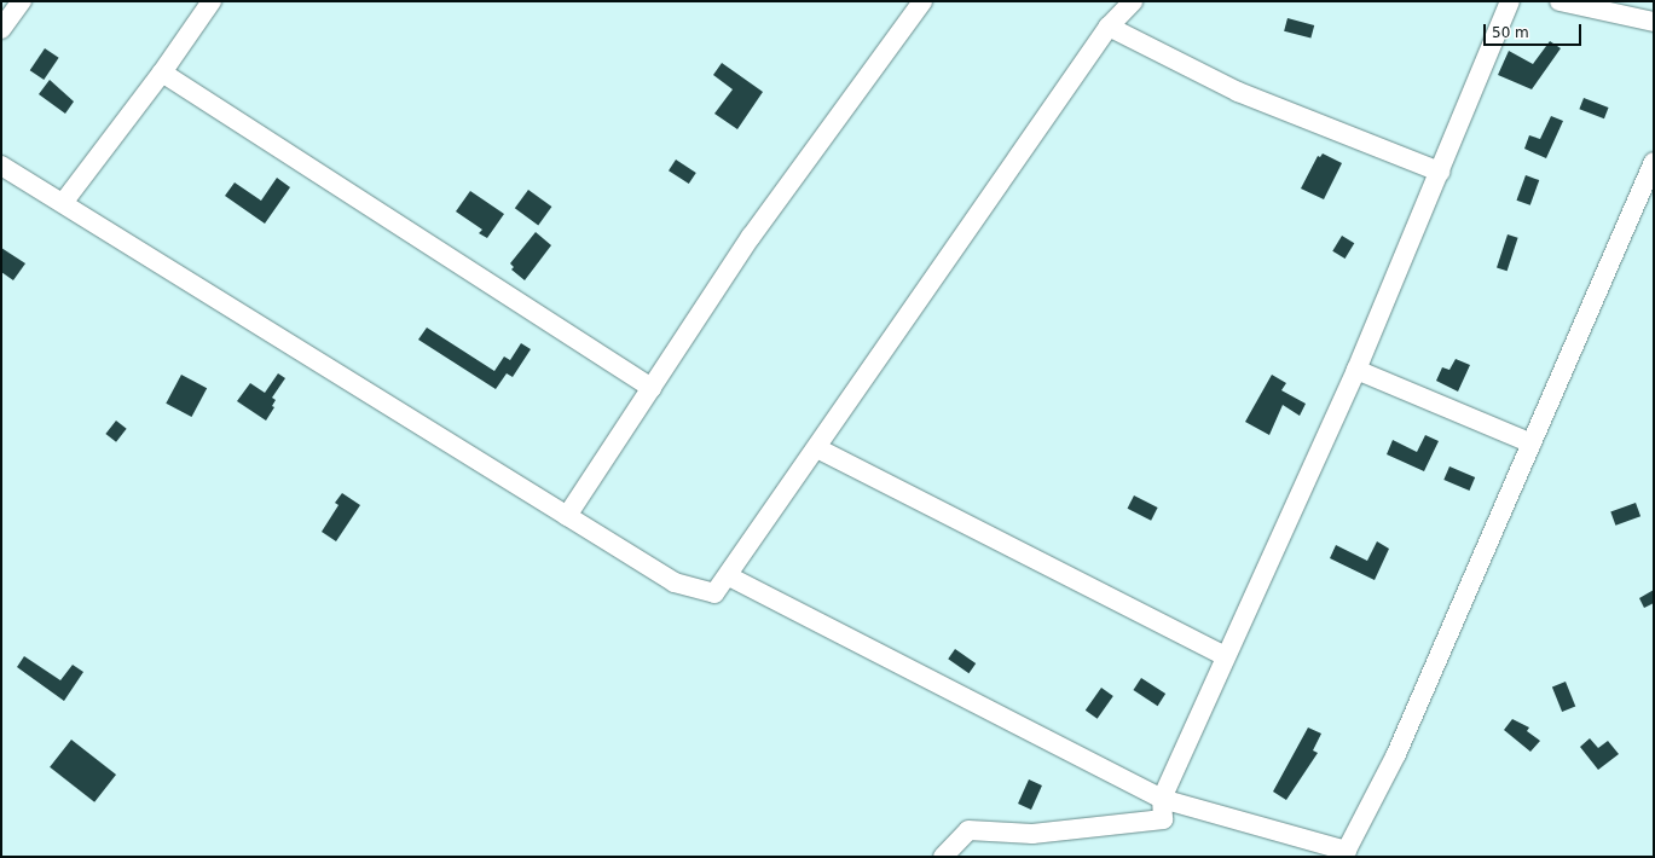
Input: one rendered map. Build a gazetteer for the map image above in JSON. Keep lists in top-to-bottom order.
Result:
{
  "scale_bar": "50 m"
}
